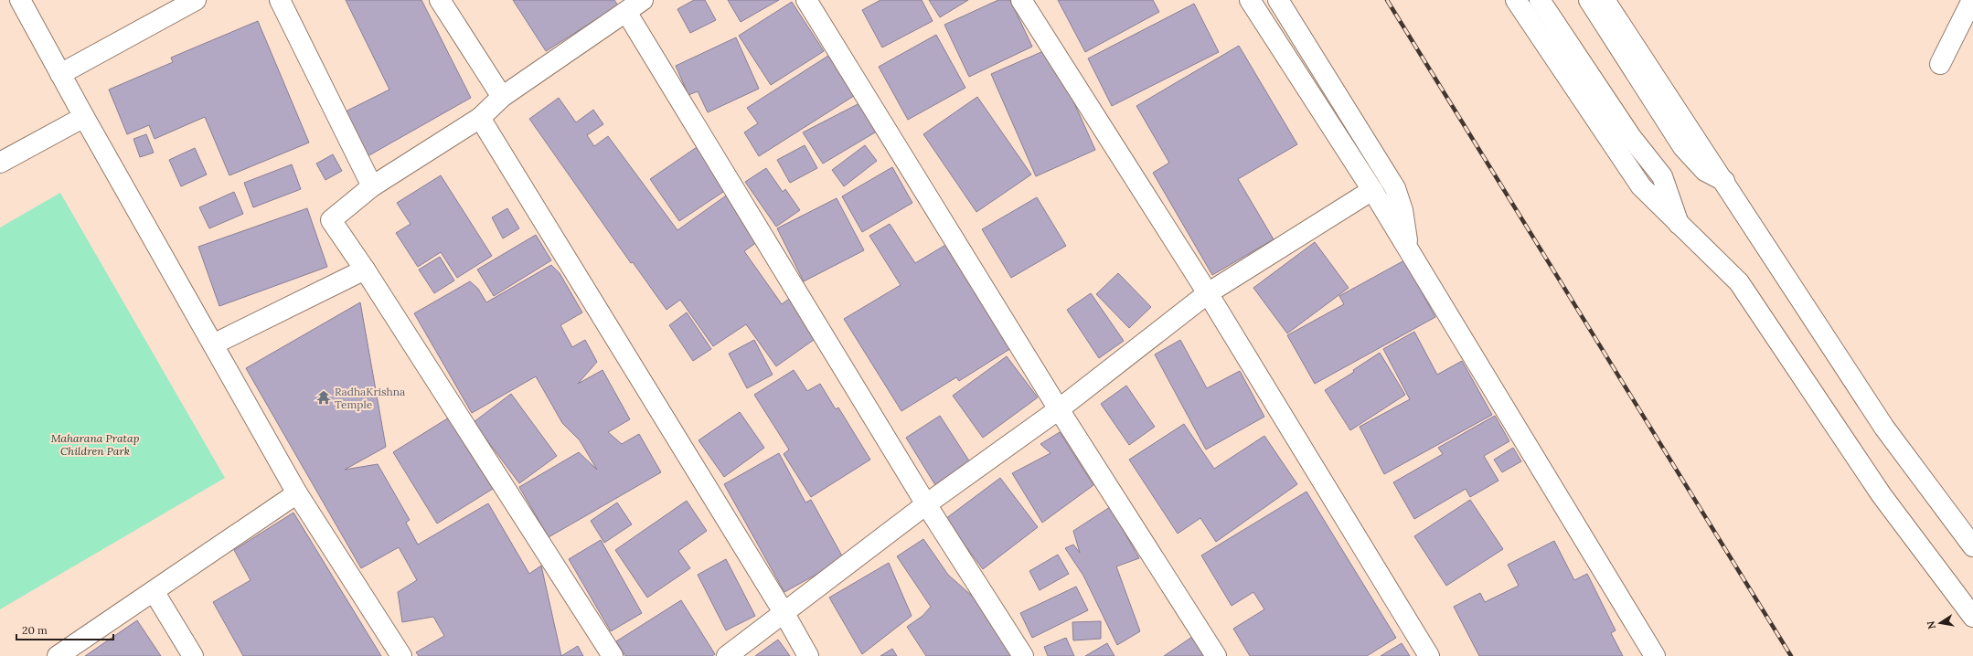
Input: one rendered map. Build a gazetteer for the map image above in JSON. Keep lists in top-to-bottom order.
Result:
{
  "parks": ["Maharana Pratap Children Park"],
  "places": {
    "temple": ["RadhaKrishna Temple"]
  },
  "scale_bar": "20 m",
  "north": "left"
}
